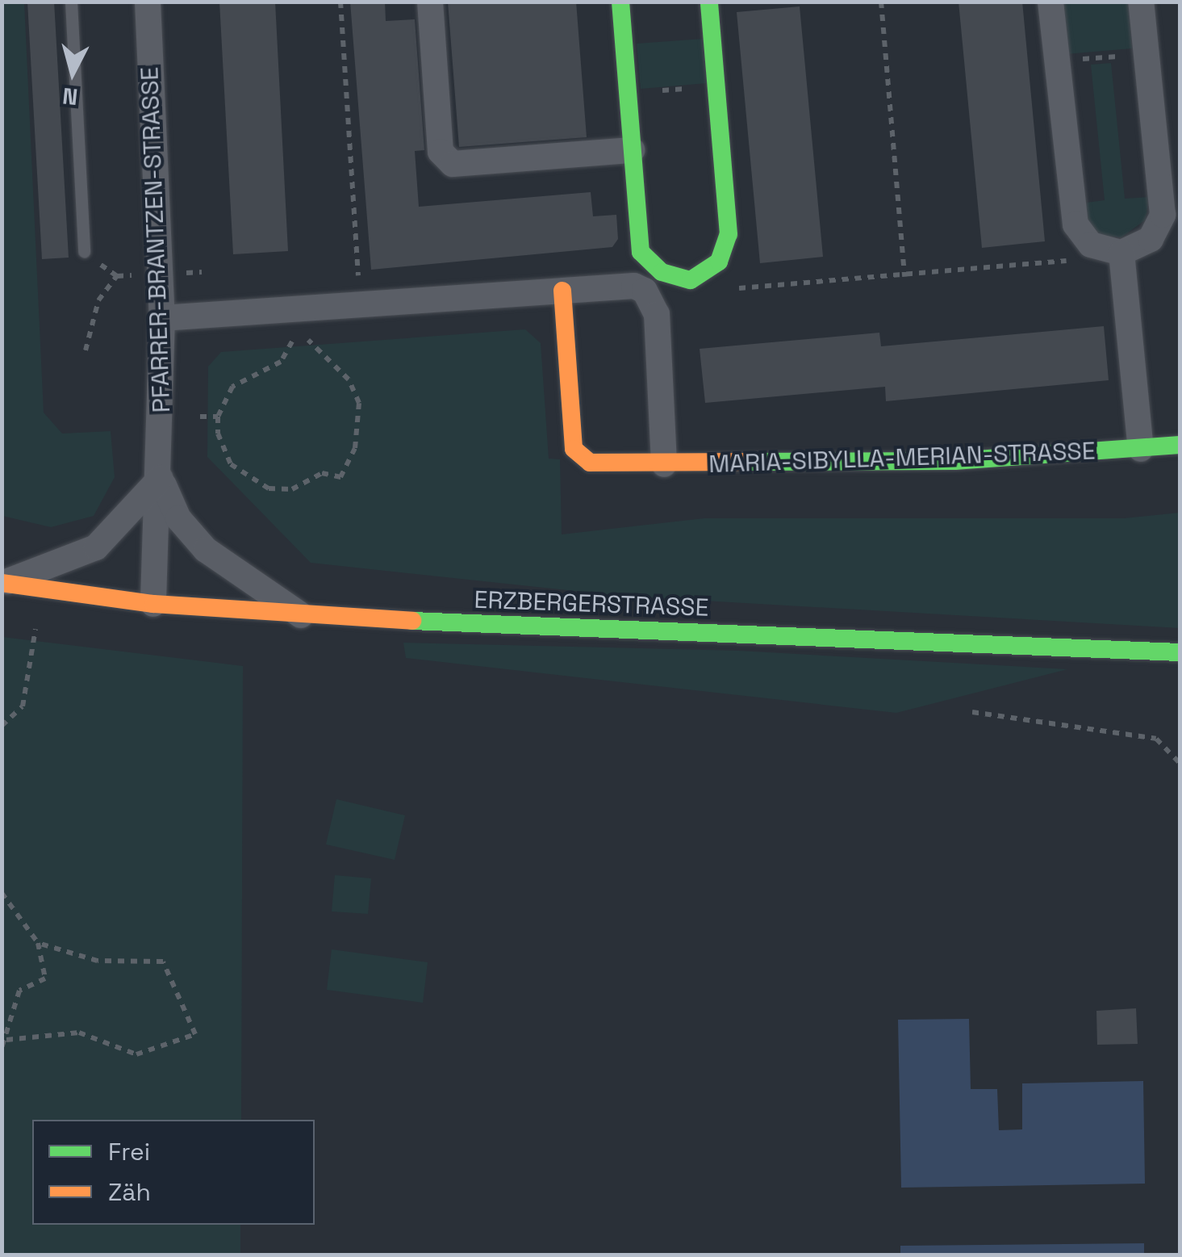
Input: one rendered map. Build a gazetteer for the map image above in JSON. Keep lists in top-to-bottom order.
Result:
{
  "streets": {
    "street": ["PFARRER-BRANTZEN-STRASSE", "MARIA-SIBYLLA-MERIAN-STRASSE", "ERZBERGERSTRASSE"]
  },
  "crossings": [
    ["PFARRER-BRANTZEN-STRASSE", "ERZBERGERSTRASSE"]
  ],
  "legend": ["Frei", "Zäh"],
  "north": "bottom"
}
